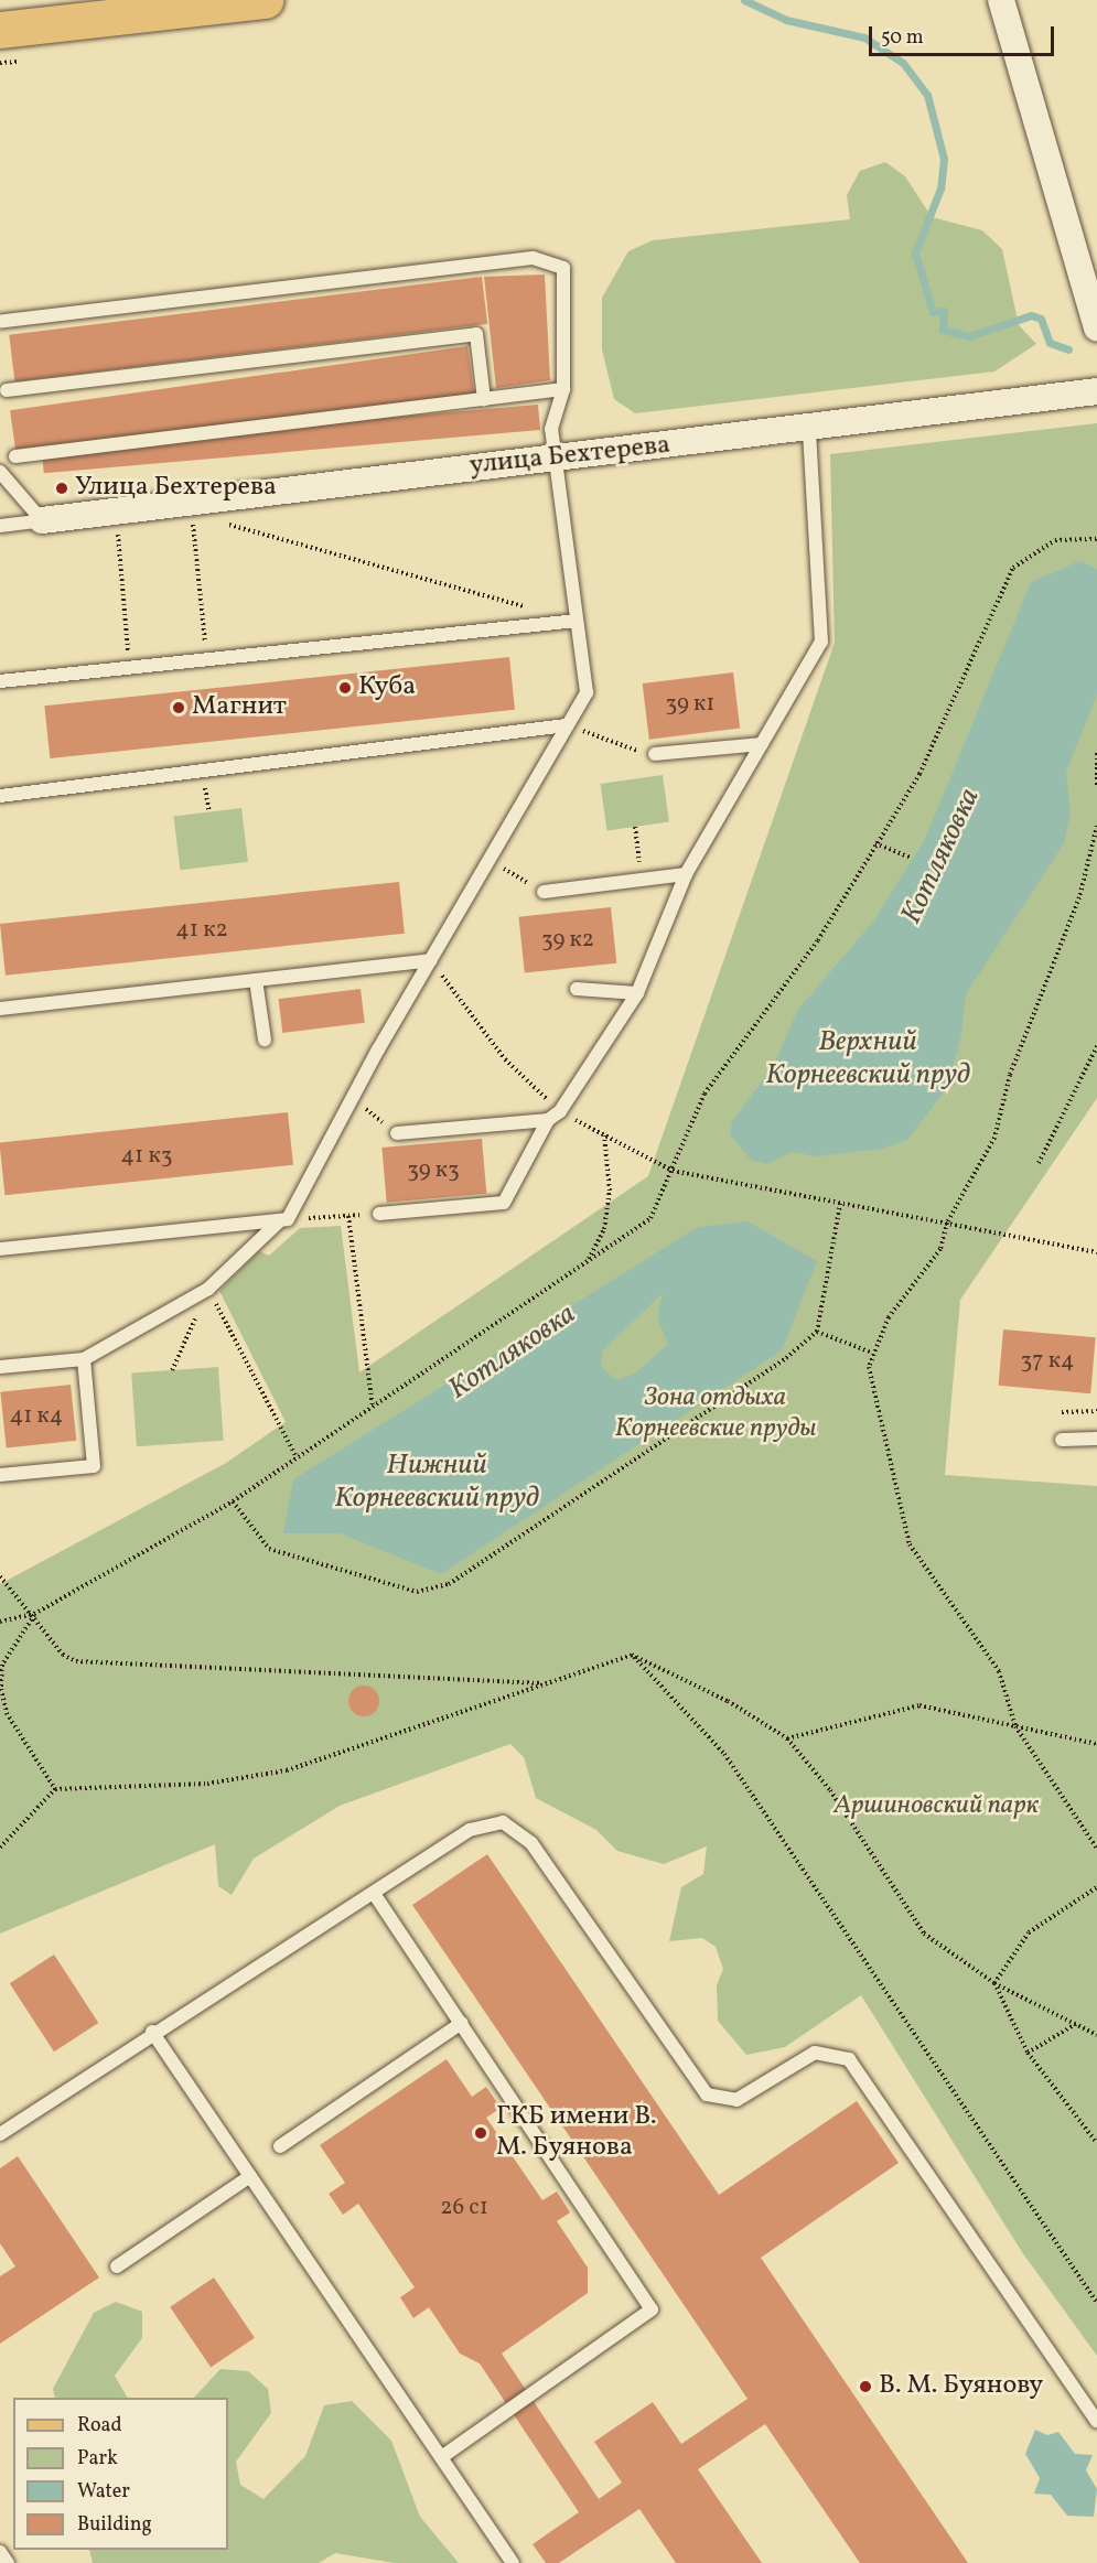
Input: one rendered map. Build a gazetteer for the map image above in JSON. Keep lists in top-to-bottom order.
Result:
{
  "streets": {
    "street": ["улица Бехтерева"]
  },
  "water": ["Котляковка", "Верхний Корнеевский пруд", "Нижний Корнеевский пруд"],
  "parks": ["Зона отдыха Корнеевские пруды", "Аршиновский парк"],
  "places": [
    "Улица Бехтерева",
    "Куба",
    "Магнит",
    "ГКБ имени В. М. Буянова",
    "В. М. Буянову"
  ],
  "house_numbers": [
    "39 к1",
    "41 к2",
    "39 к2",
    "41 к3",
    "39 к3",
    "37 к4",
    "41 к4",
    "26 с1"
  ],
  "legend": [
    "Road",
    "Park",
    "Water",
    "Building"
  ],
  "scale_bar": "50 m"
}
